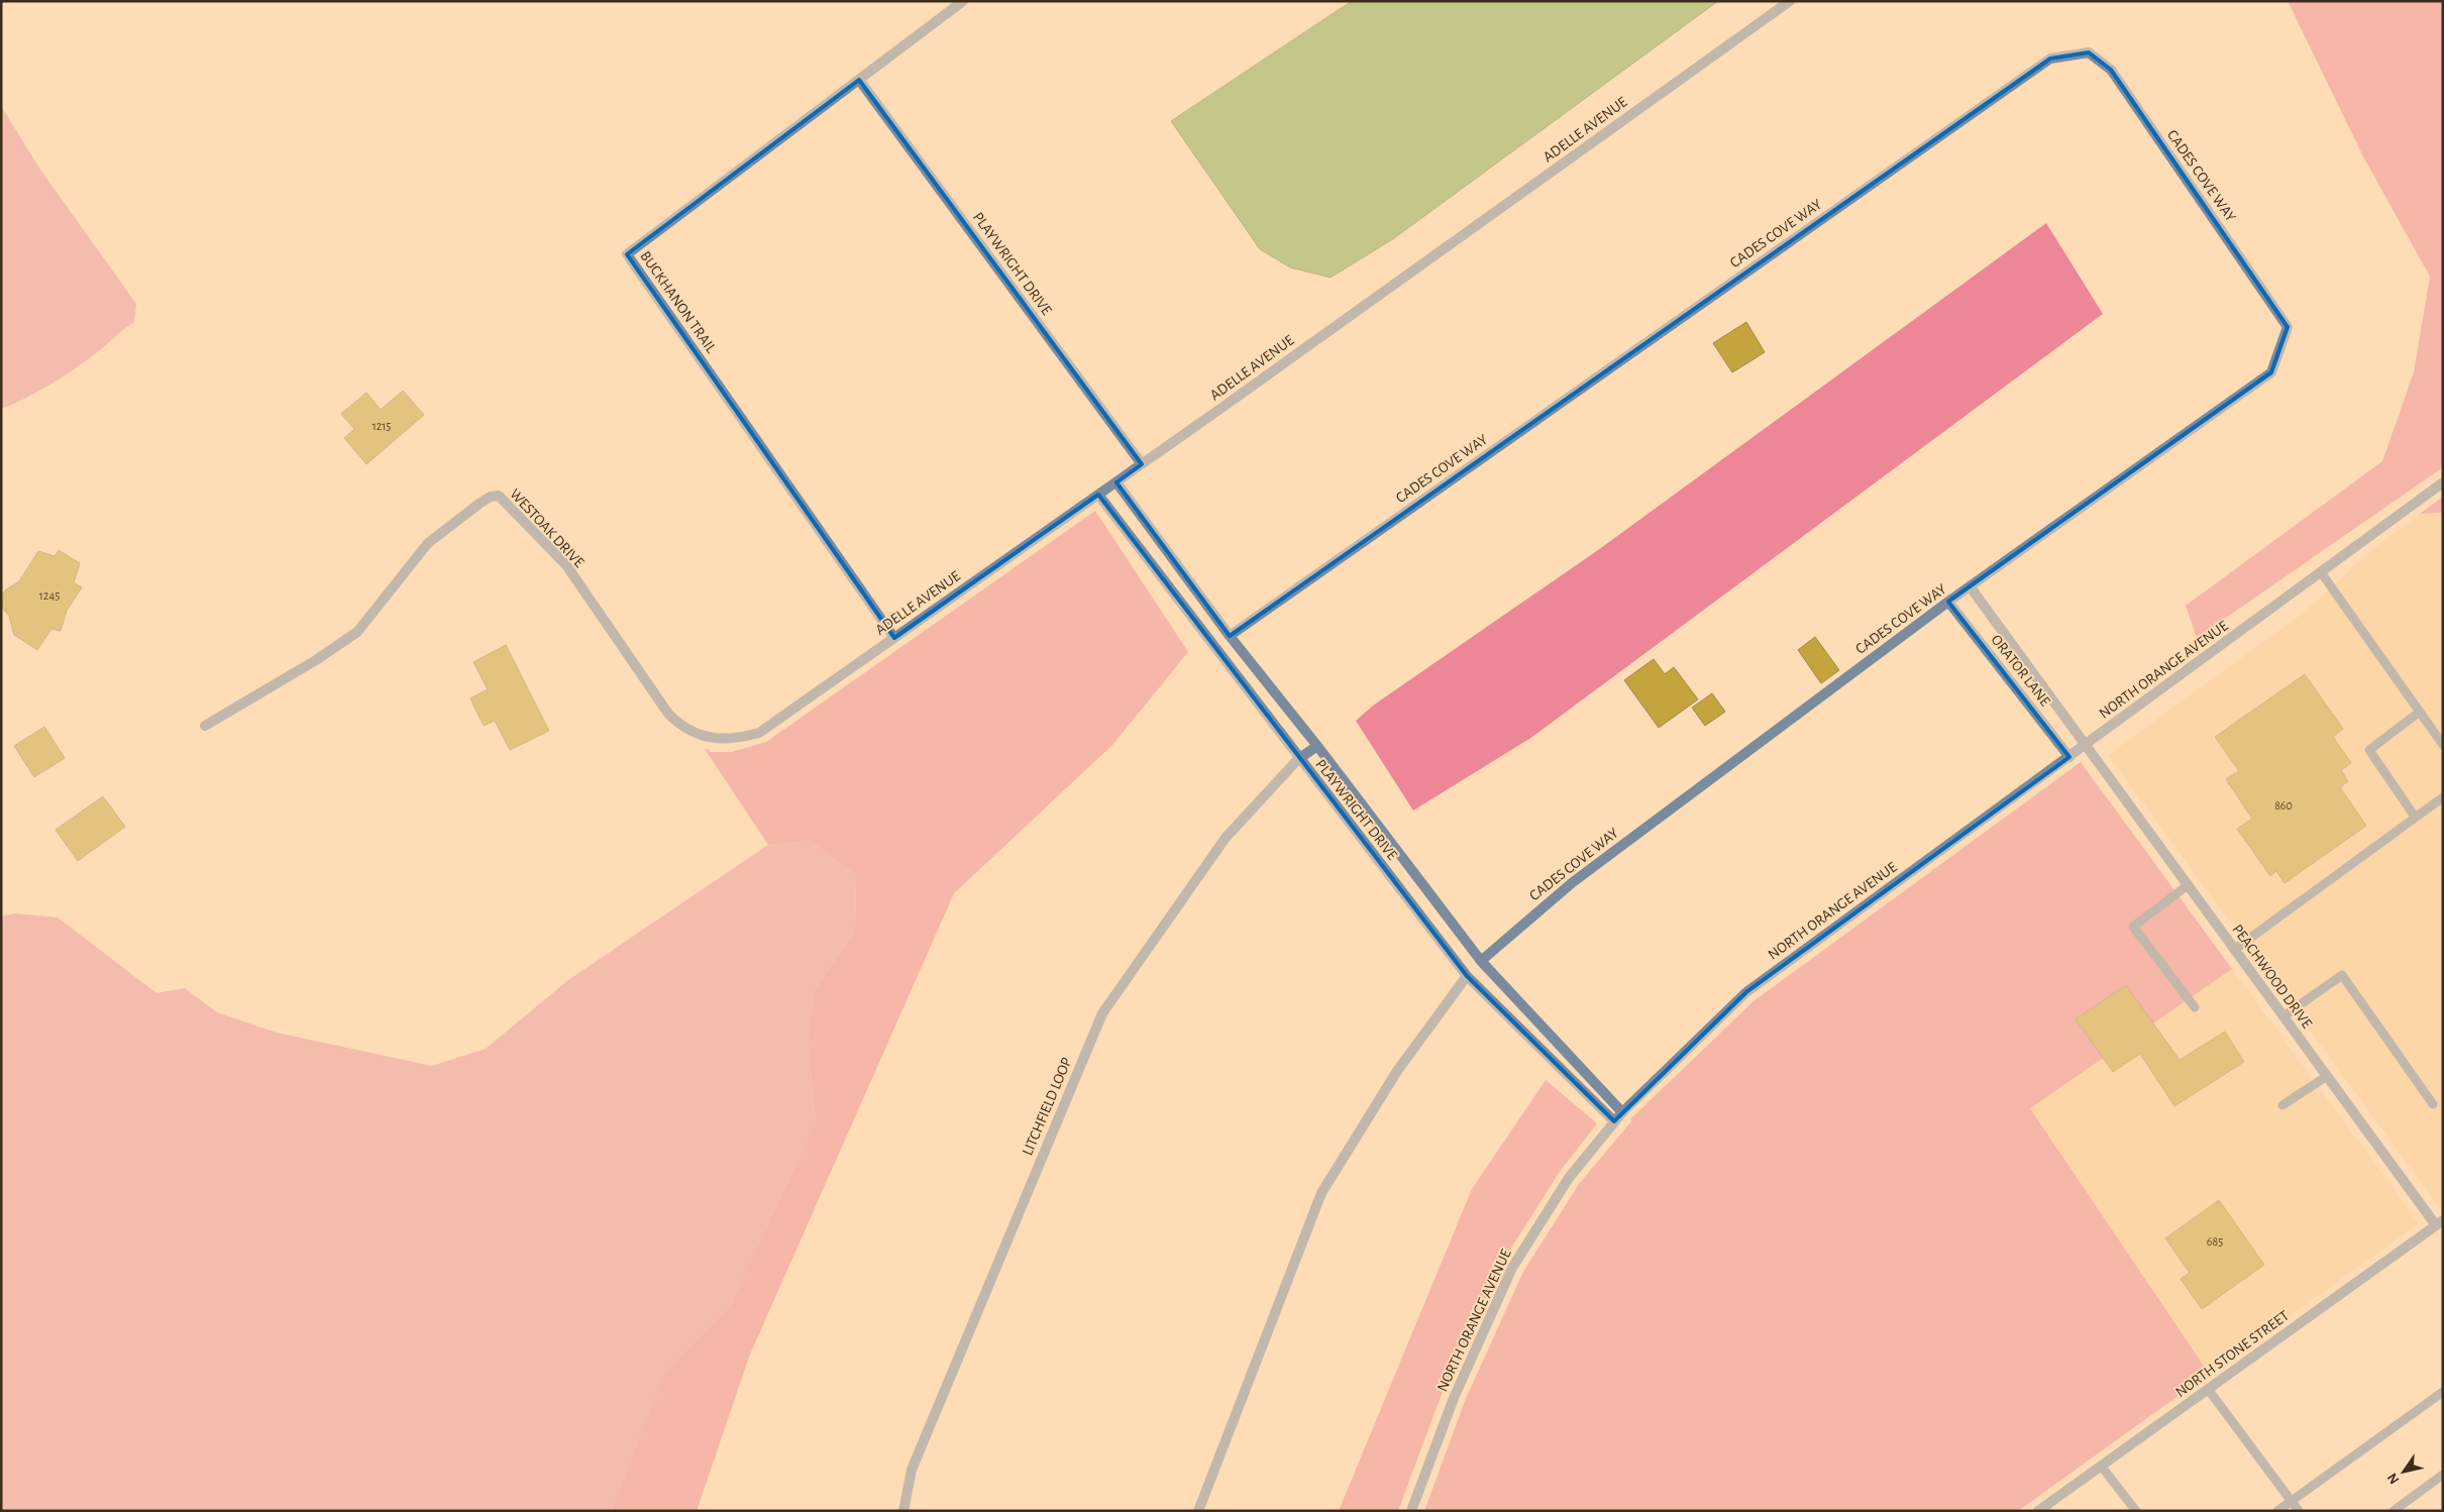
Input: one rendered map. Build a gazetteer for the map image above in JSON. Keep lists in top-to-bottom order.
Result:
{
  "streets": {
    "street": [
      "ADELLE AVENUE",
      "CADES COVE WAY",
      "PLAYWRIGHT DRIVE",
      "BUCKHANON TRAIL",
      "WESTOAK DRIVE",
      "NORTH ORANGE AVENUE",
      "ORATOR LANE",
      "PEACHWOOD DRIVE",
      "LITCHFIELD LOOP",
      "NORTH STONE STREET"
    ]
  },
  "crossings": [
    ["ADELLE AVENUE", "PLAYWRIGHT DRIVE"],
    ["ADELLE AVENUE", "BUCKHANON TRAIL"],
    ["ADELLE AVENUE", "WESTOAK DRIVE"],
    ["CADES COVE WAY", "PLAYWRIGHT DRIVE"],
    ["CADES COVE WAY", "ORATOR LANE"],
    ["PLAYWRIGHT DRIVE", "BUCKHANON TRAIL"],
    ["PLAYWRIGHT DRIVE", "NORTH ORANGE AVENUE"],
    ["PLAYWRIGHT DRIVE", "LITCHFIELD LOOP"],
    ["NORTH ORANGE AVENUE", "ORATOR LANE"],
    ["NORTH ORANGE AVENUE", "PEACHWOOD DRIVE"],
    ["ORATOR LANE", "PEACHWOOD DRIVE"],
    ["PEACHWOOD DRIVE", "NORTH STONE STREET"]
  ],
  "house_numbers": [
    "1215",
    "1245",
    "860",
    "685"
  ],
  "north": "bottom left"
}
